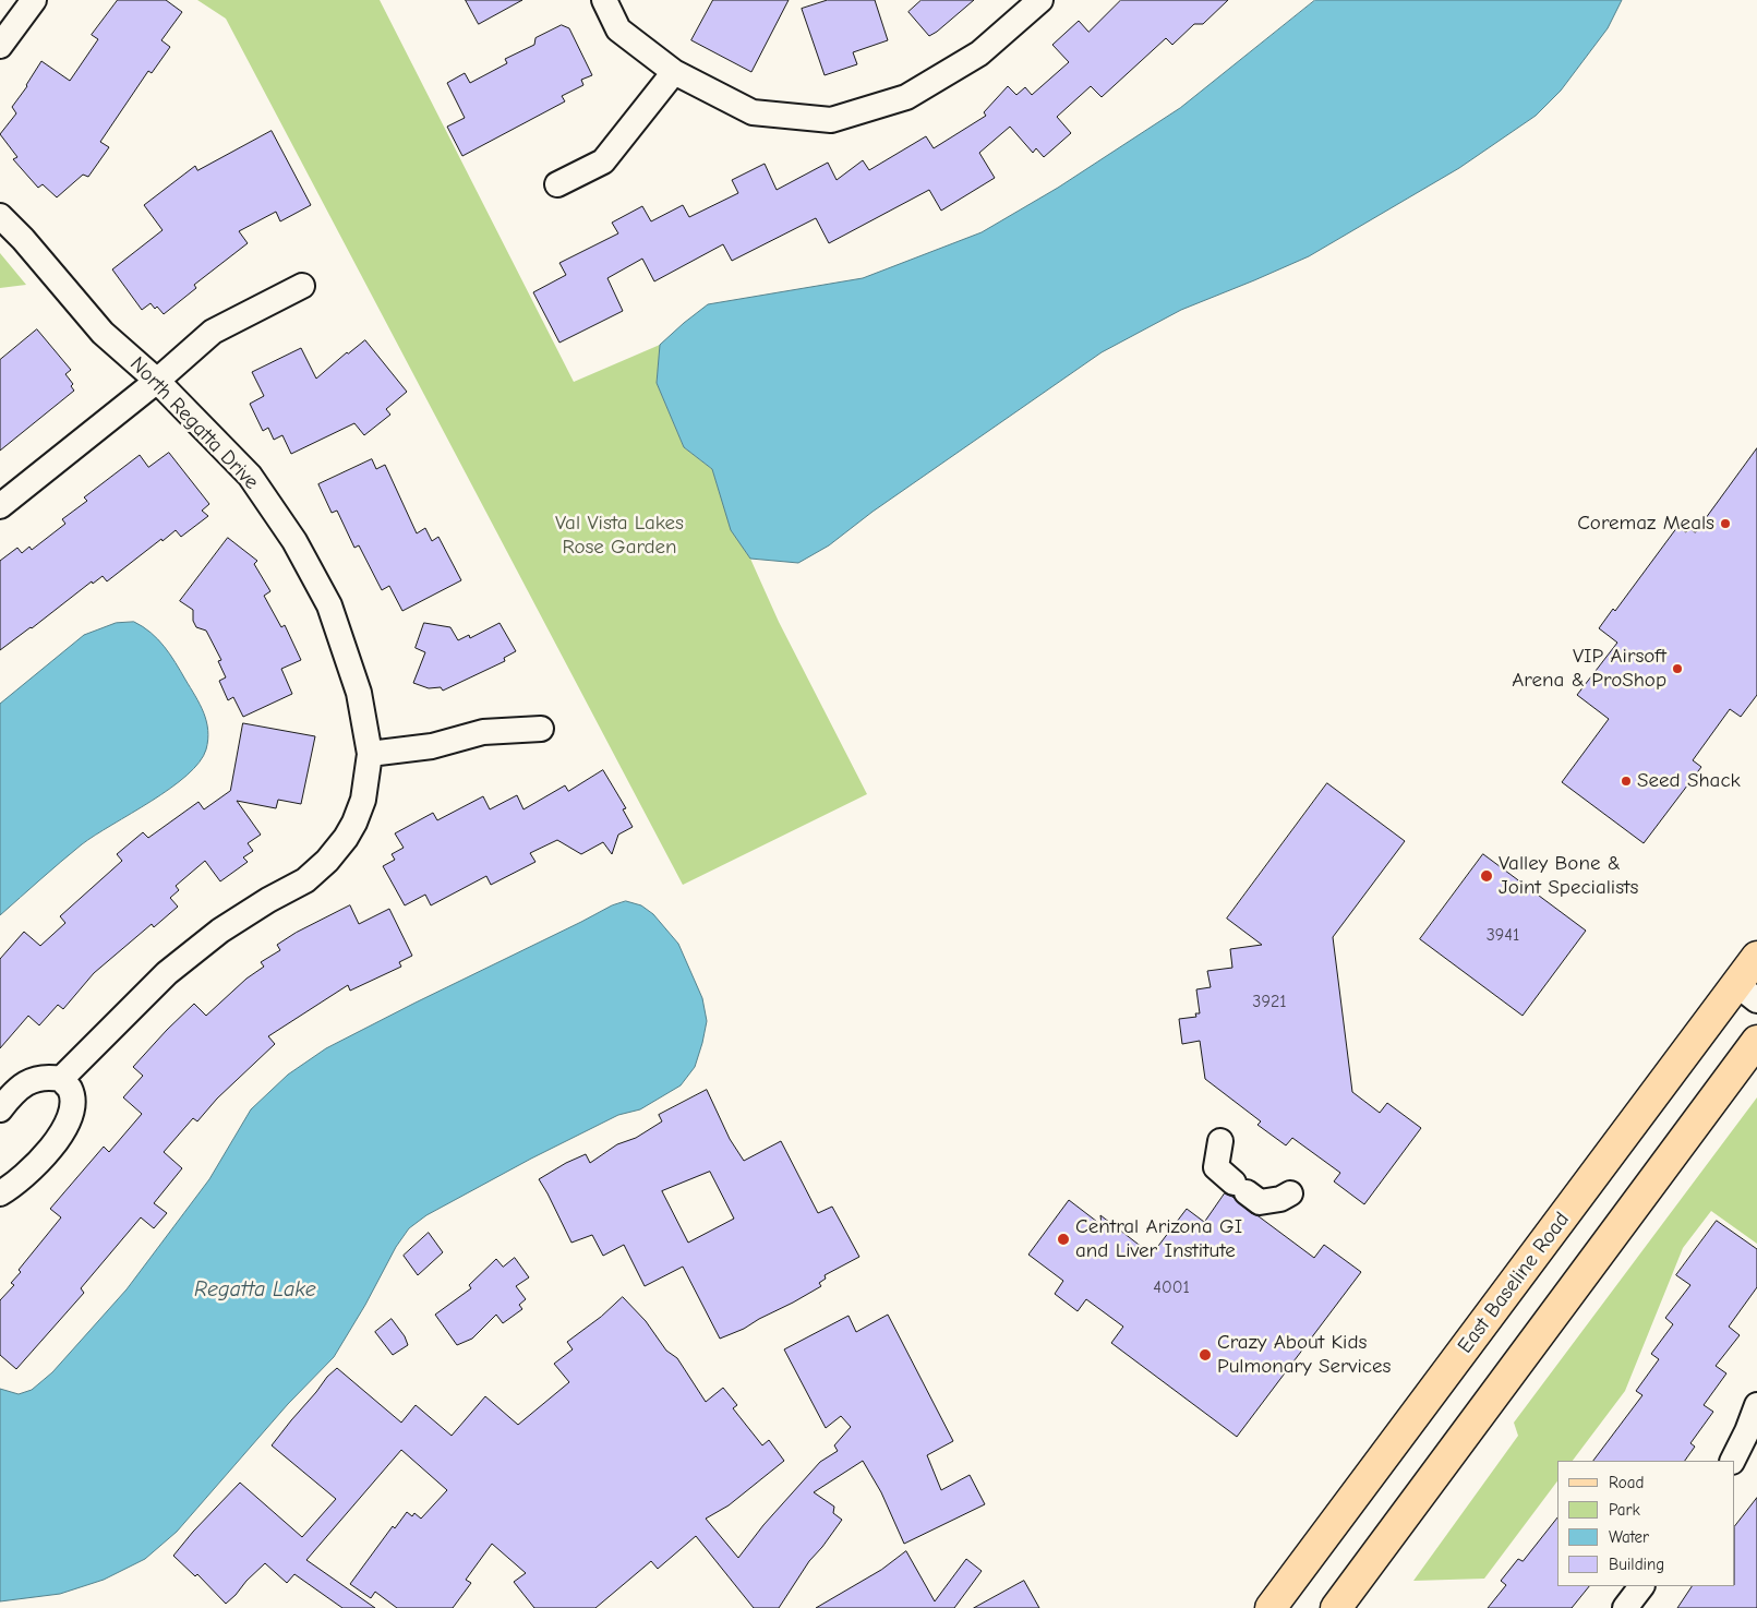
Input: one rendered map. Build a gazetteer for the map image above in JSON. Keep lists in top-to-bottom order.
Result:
{
  "streets": {
    "main road": ["East Baseline Road"],
    "street": ["North Regatta Drive"]
  },
  "water": ["Regatta Lake"],
  "parks": ["Val Vista Lakes Rose Garden"],
  "places": [
    "Coremaz Meals",
    "VIP Airsoft Arena & ProShop",
    "Seed Shack",
    "Valley Bone & Joint Specialists",
    "Central Arizona GI and Liver Institute",
    "Crazy About Kids Pulmonary Services"
  ],
  "house_numbers": ["3941", "3921", "4001"],
  "legend": [
    "Road",
    "Park",
    "Water",
    "Building"
  ]
}
